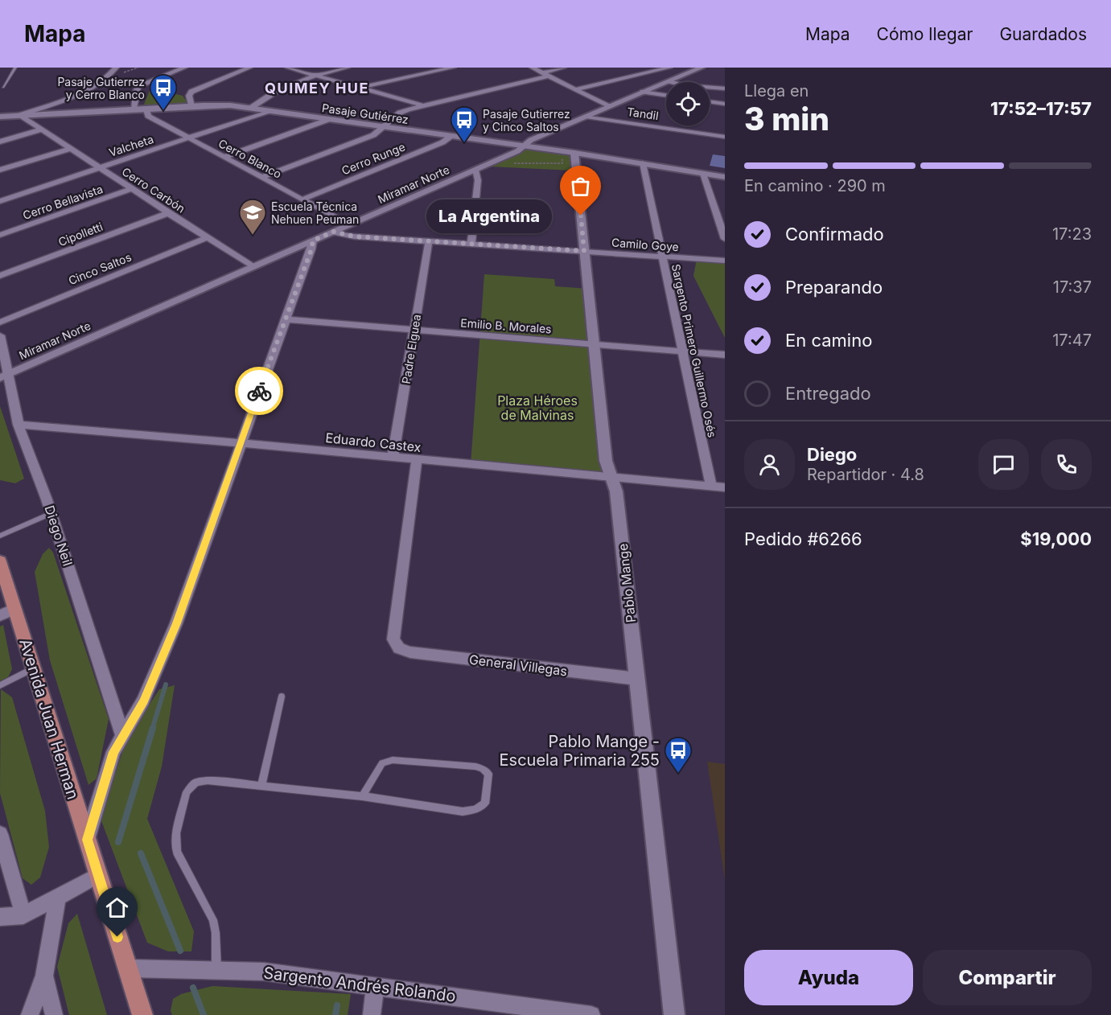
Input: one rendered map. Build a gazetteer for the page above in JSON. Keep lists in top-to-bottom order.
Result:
{
  "streets": {
    "main road": ["Avenida Juan Herman"],
    "street": [
      "Pasaje Gutiérrez",
      "Tandil",
      "Valcheta",
      "Cerro Blanco",
      "Cerro Runge",
      "Miramar Norte",
      "Cerro Carbón",
      "Cerro Bellavista",
      "Cipolletti",
      "Camilo Goye",
      "Cinco Saltos",
      "Emilio B. Morales",
      "Padre Elguea",
      "Sargento Primero Guillermo Osés",
      "Eduardo Castex",
      "Diego Neil",
      "Pablo Mange",
      "General Villegas",
      "Sargento Andrés Rolando"
    ]
  },
  "crossings": [
    ["Pasaje Gutiérrez", "Valcheta"],
    ["Pasaje Gutiérrez", "Cerro Blanco"],
    ["Pasaje Gutiérrez", "Cerro Runge"],
    ["Pasaje Gutiérrez", "Miramar Norte"],
    ["Pasaje Gutiérrez", "Cerro Carbón"],
    ["Pasaje Gutiérrez", "Sargento Primero Guillermo Osés"],
    ["Pasaje Gutiérrez", "Pablo Mange"],
    ["Tandil", "Miramar Norte"],
    ["Valcheta", "Cerro Blanco"],
    ["Valcheta", "Cerro Carbón"],
    ["Cerro Blanco", "Cerro Runge"],
    ["Cerro Blanco", "Miramar Norte"],
    ["Miramar Norte", "Cerro Carbón"],
    ["Miramar Norte", "Camilo Goye"],
    ["Miramar Norte", "Diego Neil"],
    ["Cerro Carbón", "Cerro Bellavista"],
    ["Cerro Carbón", "Cipolletti"],
    ["Cerro Carbón", "Cinco Saltos"],
    ["Camilo Goye", "Padre Elguea"],
    ["Camilo Goye", "Sargento Primero Guillermo Osés"],
    ["Camilo Goye", "Pablo Mange"],
    ["Emilio B. Morales", "Padre Elguea"],
    ["Emilio B. Morales", "Sargento Primero Guillermo Osés"],
    ["Emilio B. Morales", "Pablo Mange"],
    ["Padre Elguea", "Eduardo Castex"],
    ["Sargento Primero Guillermo Osés", "Eduardo Castex"],
    ["Eduardo Castex", "Diego Neil"],
    ["Eduardo Castex", "Pablo Mange"],
    ["Eduardo Castex", "General Villegas"],
    ["Pablo Mange", "General Villegas"],
    ["Avenida Juan Herman", "Sargento Andrés Rolando"]
  ],
  "districts": ["QUIMEY HUE"],
  "parks": ["Plaza Héroes de Malvinas"],
  "places": {
    "bus stop": ["Pasaje Gutierrez y Cerro Blanco", "Pasaje Gutierrez y Cinco Saltos", "Pablo Mange - Escuela Primaria 255"],
    "other": ["La Argentina"],
    "school or university": ["Escuela Técnica Nehuen Peuman"]
  },
  "page": {
    "header": "Mapa",
    "nav": ["Mapa", "Cómo llegar", "Guardados"],
    "heading": ["3 min", "Llega en", "17:52–17:57"],
    "panel": [
      "Diego",
      "Repartidor · 4.8",
      "Pedido #6266",
      "$19,000"
    ],
    "bar": "En camino · 290 m",
    "bubble": "La Argentina",
    "list": [
      ["Confirmado", "17:23"],
      ["Preparando", "17:37"],
      ["En camino", "17:47"],
      "Entregado"
    ],
    "buttons": ["Ayuda", "Compartir"]
  }
}
